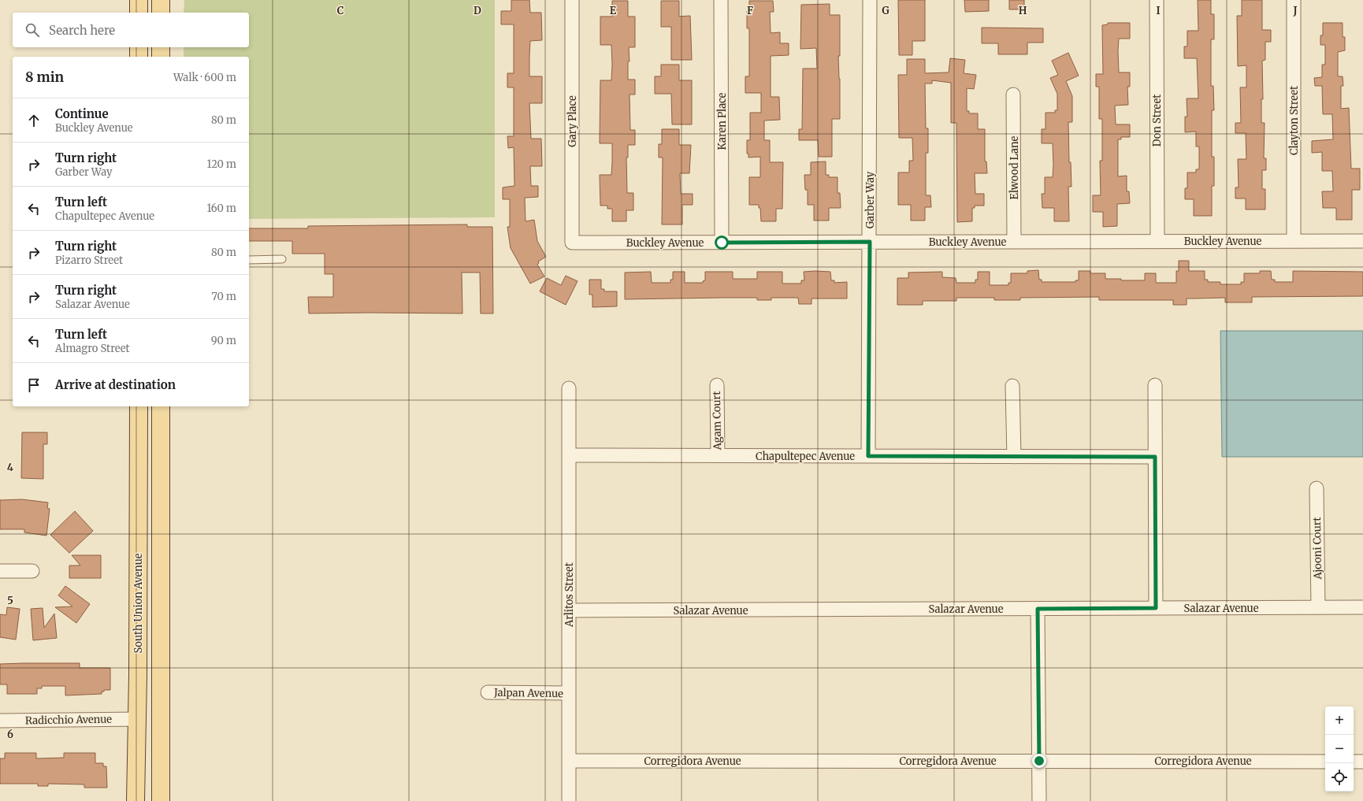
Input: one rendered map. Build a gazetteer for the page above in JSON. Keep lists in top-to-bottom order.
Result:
{
  "streets": {
    "main road": ["South Union Avenue"],
    "street": [
      "Don Street",
      "Clayton Street",
      "Gary Place",
      "Karen Place",
      "Elwood Lane",
      "Garber Way",
      "Buckley Avenue",
      "Agam Court",
      "Chapultepec Avenue",
      "Ajooni Court",
      "Arlitos Street",
      "Salazar Avenue",
      "Jalpan Avenue",
      "Radicchio Avenue",
      "Corregidora Avenue"
    ]
  },
  "crossings": [
    ["Don Street", "Buckley Avenue"],
    ["Clayton Street", "Buckley Avenue"],
    ["Gary Place", "Buckley Avenue"],
    ["Karen Place", "Buckley Avenue"],
    ["Elwood Lane", "Buckley Avenue"],
    ["Garber Way", "Buckley Avenue"],
    ["Garber Way", "Chapultepec Avenue"],
    ["Agam Court", "Chapultepec Avenue"],
    ["Chapultepec Avenue", "Arlitos Street"],
    ["Ajooni Court", "Salazar Avenue"],
    ["Arlitos Street", "Salazar Avenue"],
    ["Arlitos Street", "Jalpan Avenue"],
    ["Arlitos Street", "Corregidora Avenue"],
    ["South Union Avenue", "Radicchio Avenue"]
  ],
  "page": {
    "search": "Search here",
    "heading": ["8 min", "Walk · 600 m"],
    "list": [
      ["Continue", "Buckley Avenue", "80 m"],
      ["Turn right", "Garber Way", "120 m"],
      ["Turn left", "Chapultepec Avenue", "160 m"],
      ["Turn right", "Pizarro Street", "80 m"],
      ["Turn right", "Salazar Avenue", "70 m"],
      ["Turn left", "Almagro Street", "90 m"],
      "Arrive at destination"
    ],
    "map_buttons": ["+", "−"]
  },
  "grid": {
    "columns": [
      "C",
      "D",
      "E",
      "F",
      "G",
      "H",
      "I",
      "J"
    ],
    "rows": ["4", "5", "6"]
  }
}
